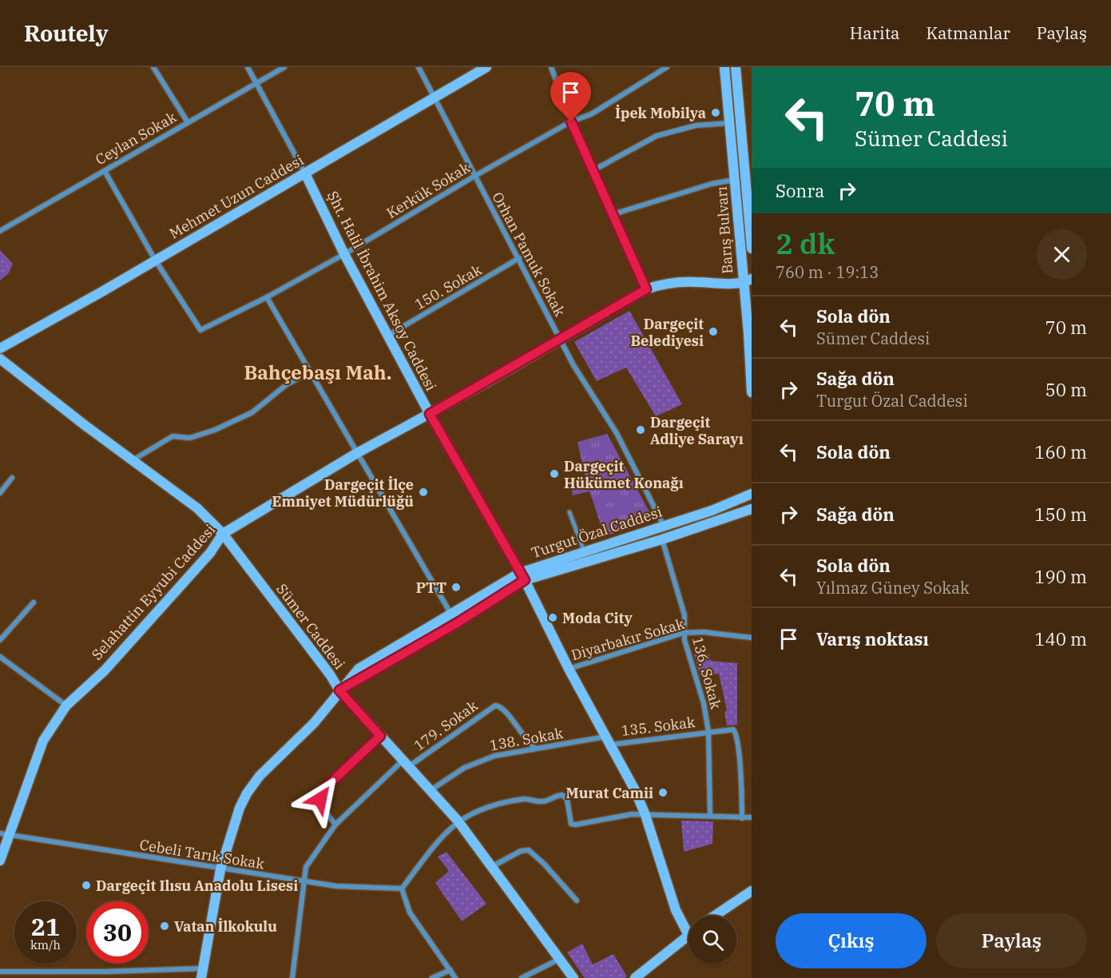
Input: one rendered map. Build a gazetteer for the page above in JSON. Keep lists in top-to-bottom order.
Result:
{
  "streets": {
    "street": [
      "Ceylan Sokak",
      "Kerkük Sokak",
      "Mehmet Uzun Caddesi",
      "Barış Bulvarı",
      "Orhan Pamuk Sokak",
      "150. Sokak",
      "Şht. Halil İbrahim Aksoy Caddesi",
      "Turgut Özal Caddesi",
      "Selahattin Eyyubi Caddesi",
      "Sümer Caddesi",
      "Diyarbakır Sokak",
      "136. Sokak",
      "179. Sokak",
      "135. Sokak",
      "138. Sokak",
      "Cebeli Tarık Sokak"
    ]
  },
  "crossings": [
    ["Kerkük Sokak", "Mehmet Uzun Caddesi"],
    ["Kerkük Sokak", "Orhan Pamuk Sokak"],
    ["Kerkük Sokak", "Şht. Halil İbrahim Aksoy Caddesi"],
    ["Mehmet Uzun Caddesi", "Orhan Pamuk Sokak"],
    ["Mehmet Uzun Caddesi", "Şht. Halil İbrahim Aksoy Caddesi"],
    ["Barış Bulvarı", "Selahattin Eyyubi Caddesi"],
    ["Orhan Pamuk Sokak", "150. Sokak"],
    ["Orhan Pamuk Sokak", "Turgut Özal Caddesi"],
    ["Orhan Pamuk Sokak", "Selahattin Eyyubi Caddesi"],
    ["150. Sokak", "Şht. Halil İbrahim Aksoy Caddesi"],
    ["Şht. Halil İbrahim Aksoy Caddesi", "Turgut Özal Caddesi"],
    ["Şht. Halil İbrahim Aksoy Caddesi", "Selahattin Eyyubi Caddesi"],
    ["Şht. Halil İbrahim Aksoy Caddesi", "Diyarbakır Sokak"],
    ["Şht. Halil İbrahim Aksoy Caddesi", "135. Sokak"],
    ["Şht. Halil İbrahim Aksoy Caddesi", "138. Sokak"],
    ["Turgut Özal Caddesi", "Sümer Caddesi"],
    ["Turgut Özal Caddesi", "136. Sokak"],
    ["Turgut Özal Caddesi", "Cebeli Tarık Sokak"],
    ["Selahattin Eyyubi Caddesi", "Sümer Caddesi"],
    ["Selahattin Eyyubi Caddesi", "Cebeli Tarık Sokak"],
    ["Sümer Caddesi", "179. Sokak"],
    ["Sümer Caddesi", "138. Sokak"],
    ["Diyarbakır Sokak", "136. Sokak"],
    ["136. Sokak", "135. Sokak"],
    ["179. Sokak", "138. Sokak"],
    ["135. Sokak", "138. Sokak"]
  ],
  "districts": ["Bahçebaşı Mah."],
  "places": [
    "İpek Mobilya",
    "Dargeçit Belediyesi",
    "Dargeçit Adliye Sarayı",
    "Dargeçit Hükümet Konağı",
    "Dargeçit İlçe Emniyet Müdürlüğü",
    "PTT",
    "Moda City",
    "Murat Camii",
    "Dargeçit Ilısu Anadolu Lisesi",
    "Vatan İlkokulu"
  ],
  "page": {
    "header": "Routely",
    "nav": ["Harita", "Katmanlar", "Paylaş"],
    "turn": ["70 m", "Sümer Caddesi"],
    "then": "Sonra",
    "heading": ["2 dk", "760 m · 19:13"],
    "list": [
      {
        "name": "Sola dön",
        "note": "Sümer Caddesi",
        "value": "70 m"
      },
      {
        "name": "Sağa dön",
        "note": "Turgut Özal Caddesi",
        "value": "50 m"
      },
      {
        "name": "Sola dön",
        "value": "160 m"
      },
      {
        "name": "Sağa dön",
        "value": "150 m"
      },
      {
        "name": "Sola dön",
        "note": "Yılmaz Güney Sokak",
        "value": "190 m"
      },
      {
        "name": "Varış noktası",
        "value": "140 m"
      }
    ],
    "speed": "21 km/h",
    "limit": "30",
    "buttons": ["Çıkış", "Paylaş"]
  }
}
